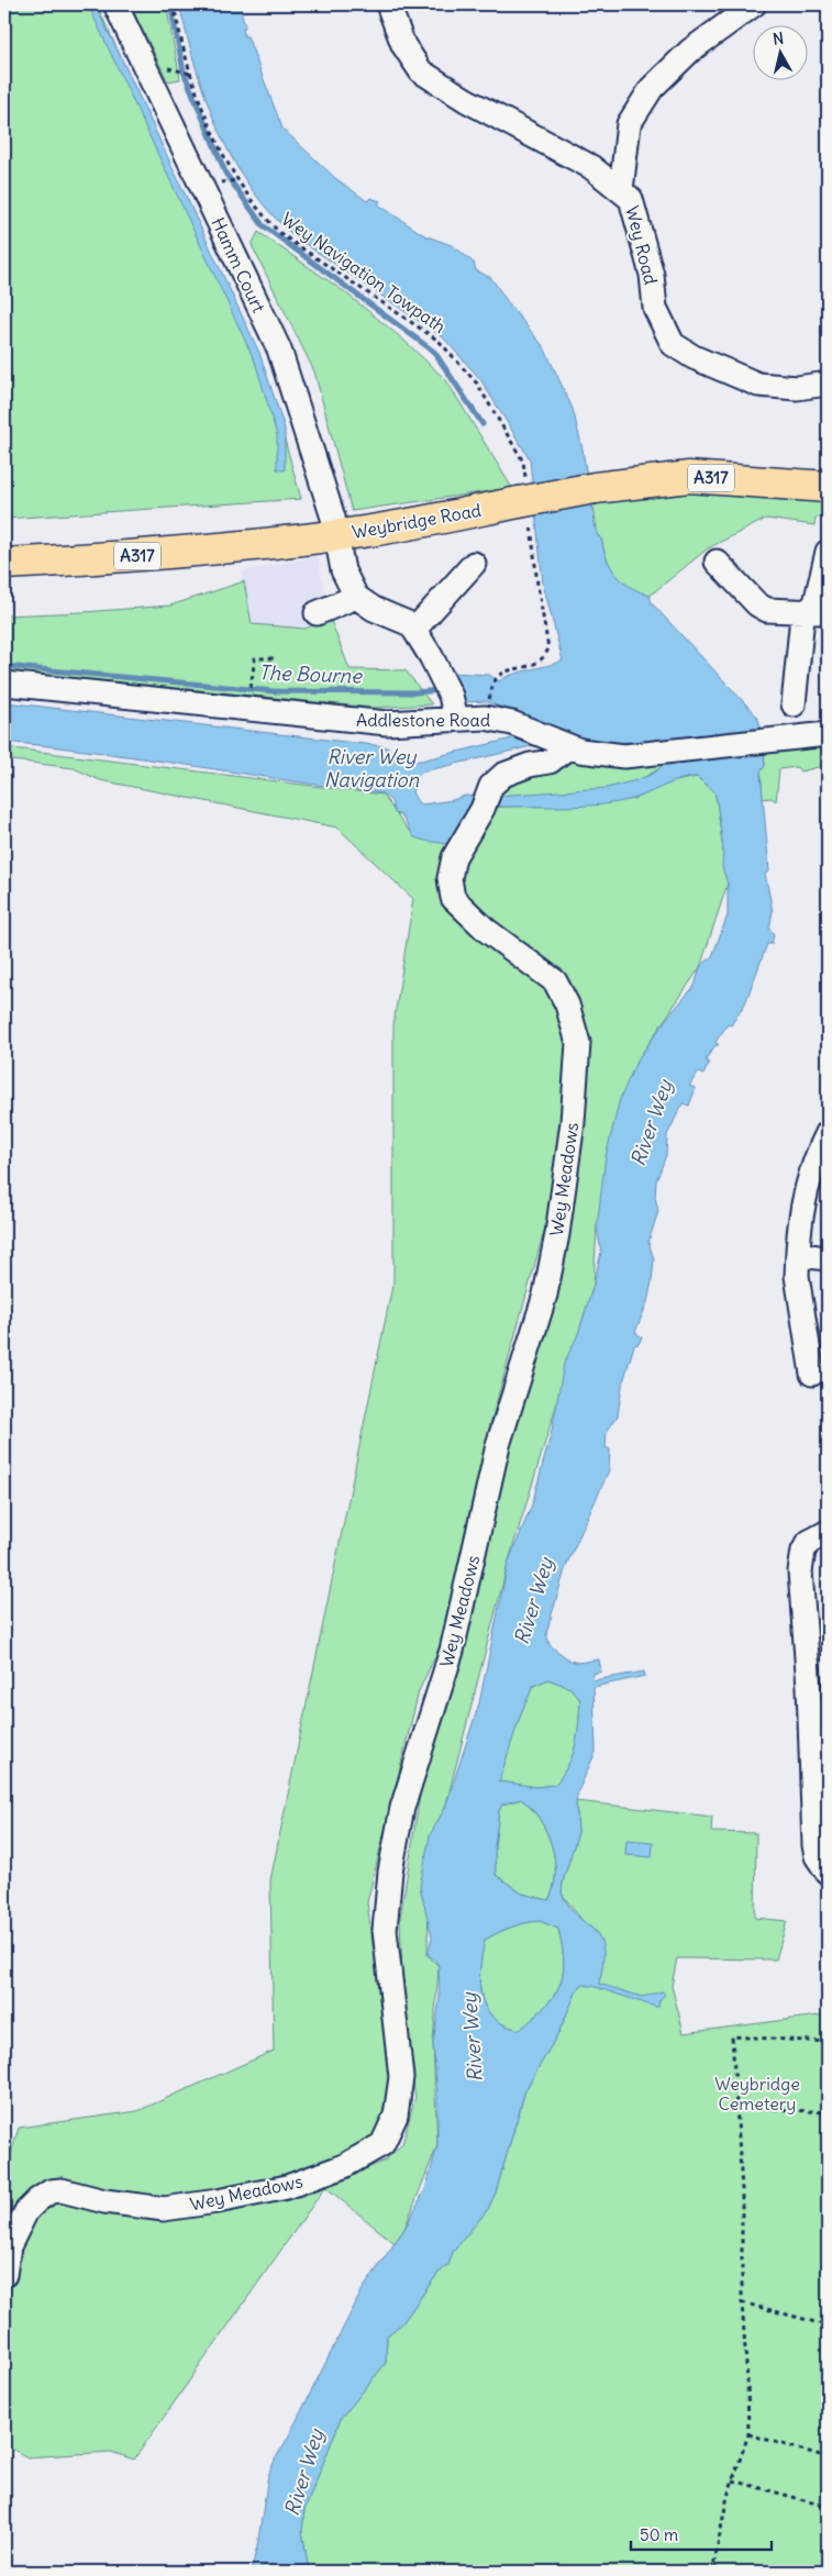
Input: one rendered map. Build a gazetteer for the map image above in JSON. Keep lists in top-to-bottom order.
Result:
{
  "streets": {
    "main road": ["A317", "Weybridge Road"],
    "street": [
      "Wey Road",
      "Hamm Court",
      "Addlestone Road",
      "Wey Meadows"
    ],
    "path": ["Wey Navigation Towpath"]
  },
  "crossings": [
    ["Hamm Court", "Weybridge Road"],
    ["Addlestone Road", "Wey Meadows"]
  ],
  "water": ["The Bourne", "River Wey Navigation", "River Wey"],
  "parks": ["Weybridge Cemetery"],
  "scale_bar": "50 m",
  "north": "top"
}
